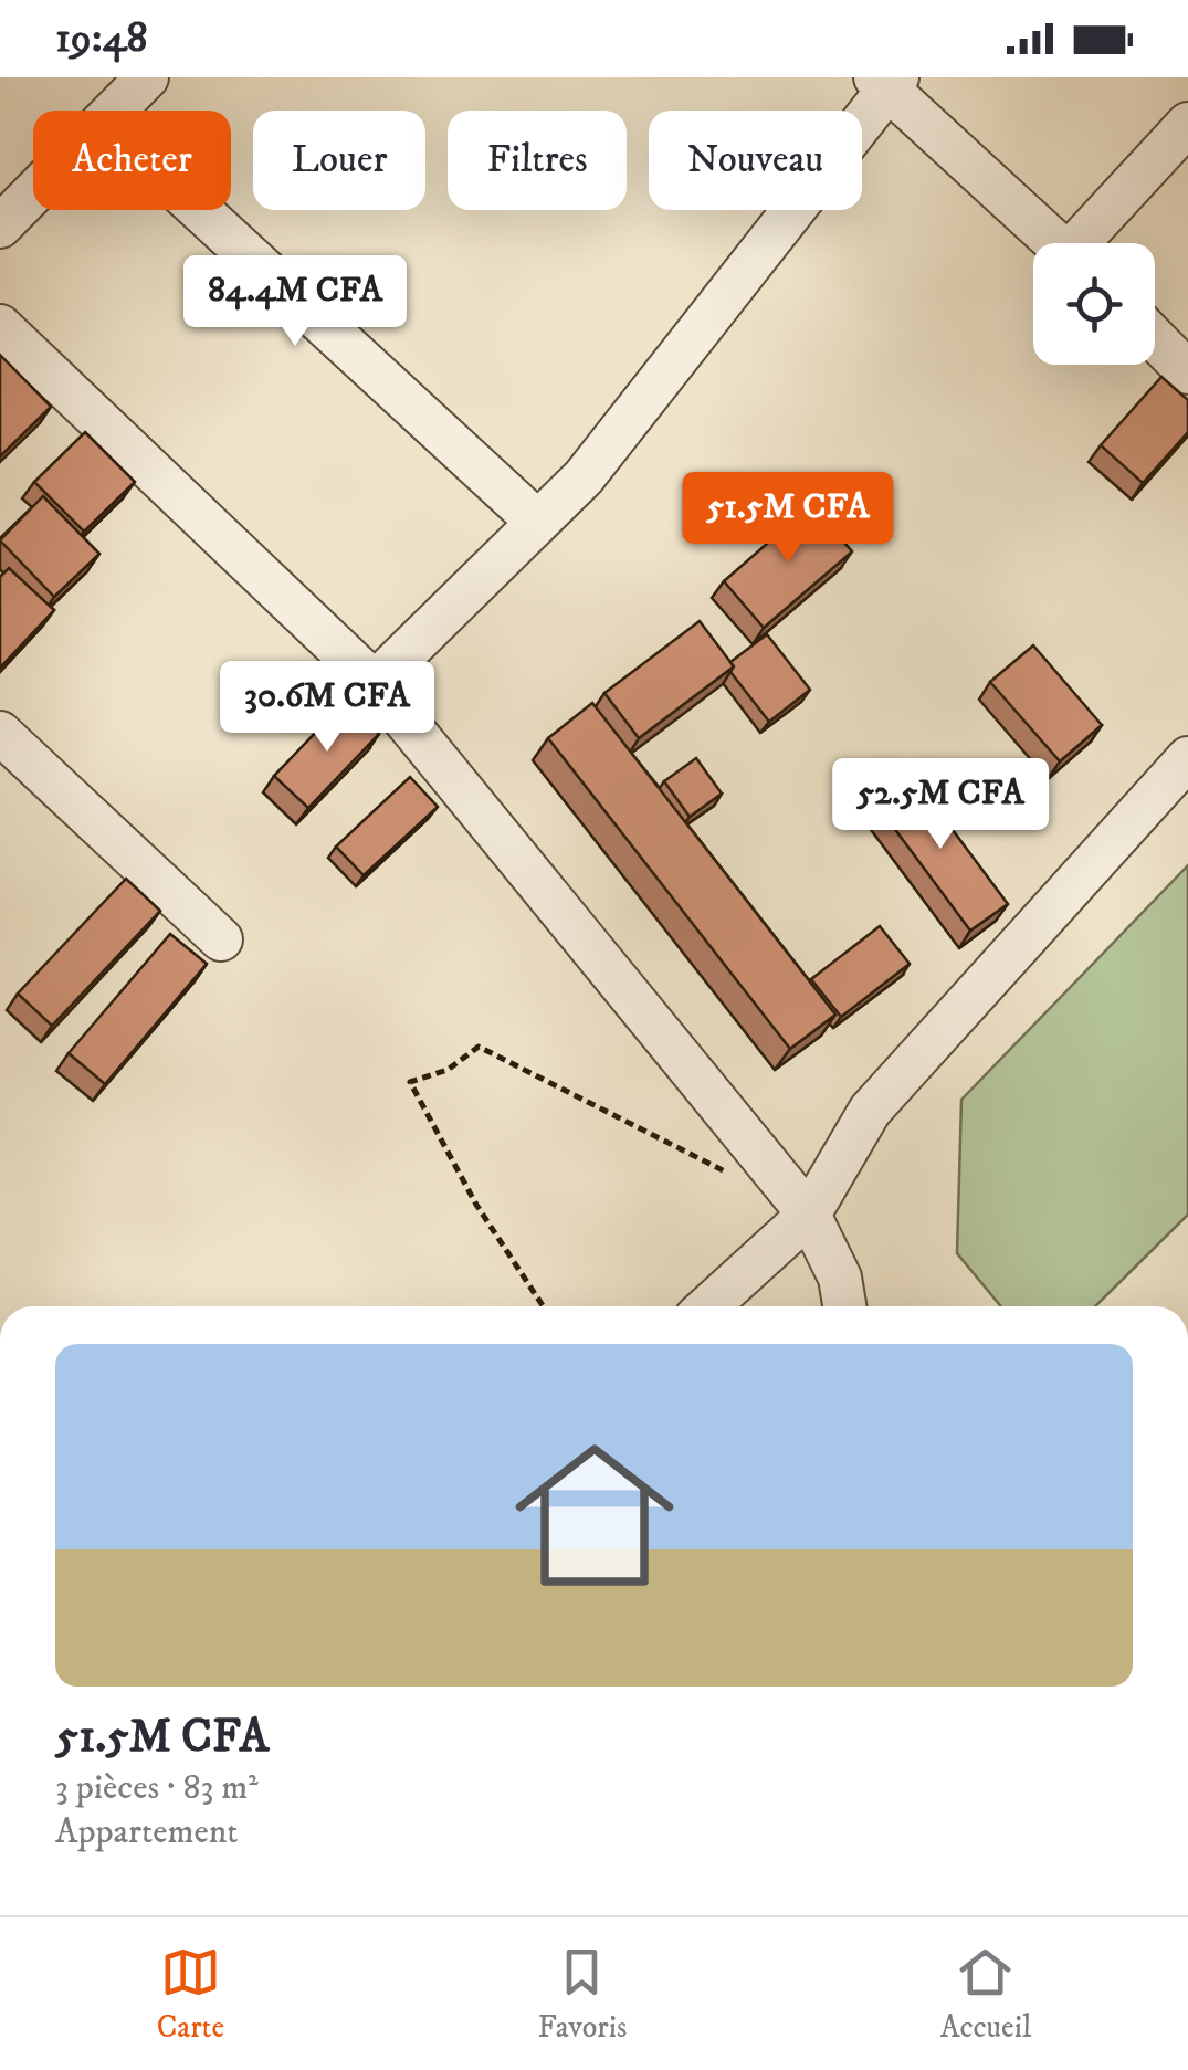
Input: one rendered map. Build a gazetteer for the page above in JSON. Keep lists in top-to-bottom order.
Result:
{
  "page": {
    "status": "19:48",
    "chip": [
      "Acheter",
      "Louer",
      "Filtres",
      "Nouveau"
    ],
    "price": [
      "84.4M CFA",
      "51.5M CFA",
      "30.6M CFA",
      "52.5M CFA"
    ],
    "list": [
      {
        "name": "51.5M CFA",
        "note": "3 pièces · 83 m² · Appartement"
      }
    ],
    "tabs": ["Carte", "Favoris", "Accueil"]
  }
}
